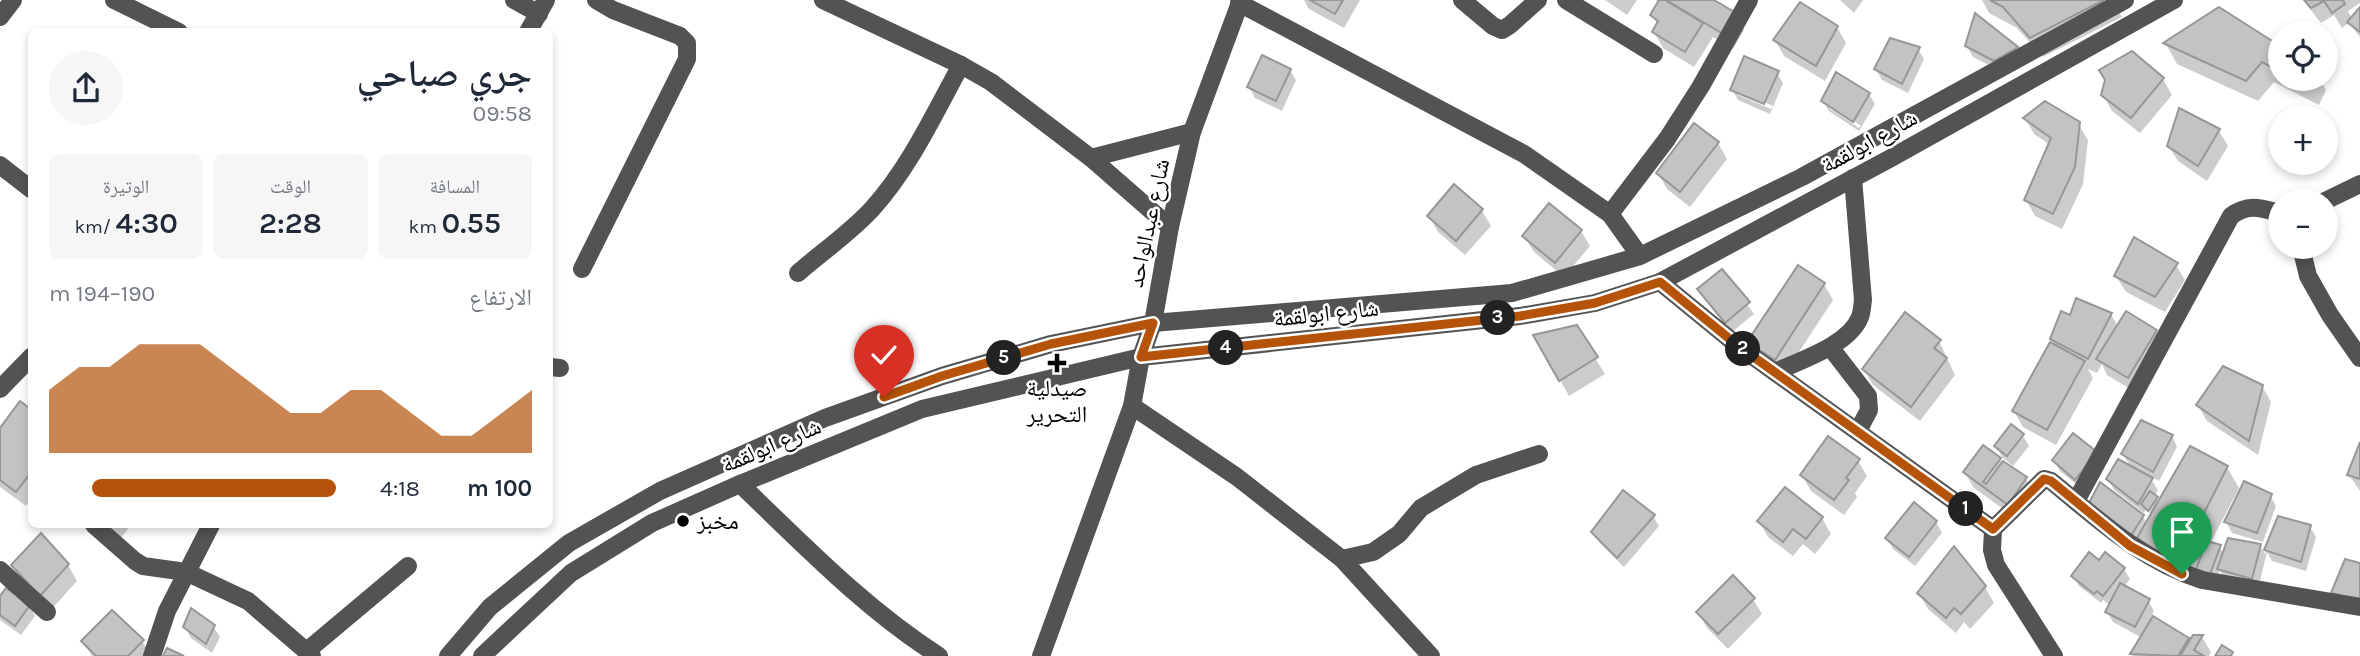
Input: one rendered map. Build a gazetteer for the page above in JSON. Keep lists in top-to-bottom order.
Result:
{
  "streets": {
    "street": ["شارع ابولقمة", "شارع عبدالواحد"]
  },
  "crossings": [
    ["شارع ابولقمة", "شارع عبدالواحد"]
  ],
  "places": {
    "health": ["صيدلية التحرير"],
    "other": ["مخبز"]
  },
  "page": {
    "map_buttons": ["+", "−"],
    "heading": ["جري صباحي", "09:58"],
    "stats": [
      ["المسافة", "0.55 km"],
      ["الوقت", "2:28"],
      ["الوتيرة", "4:30 /km"]
    ],
    "chart": ["الارتفاع", "190–194 m"],
    "pins": [
      "3",
      "4",
      "2",
      "5",
      "1"
    ],
    "list": [
      {
        "name": "100 m",
        "note": "4:18"
      }
    ]
  }
}
